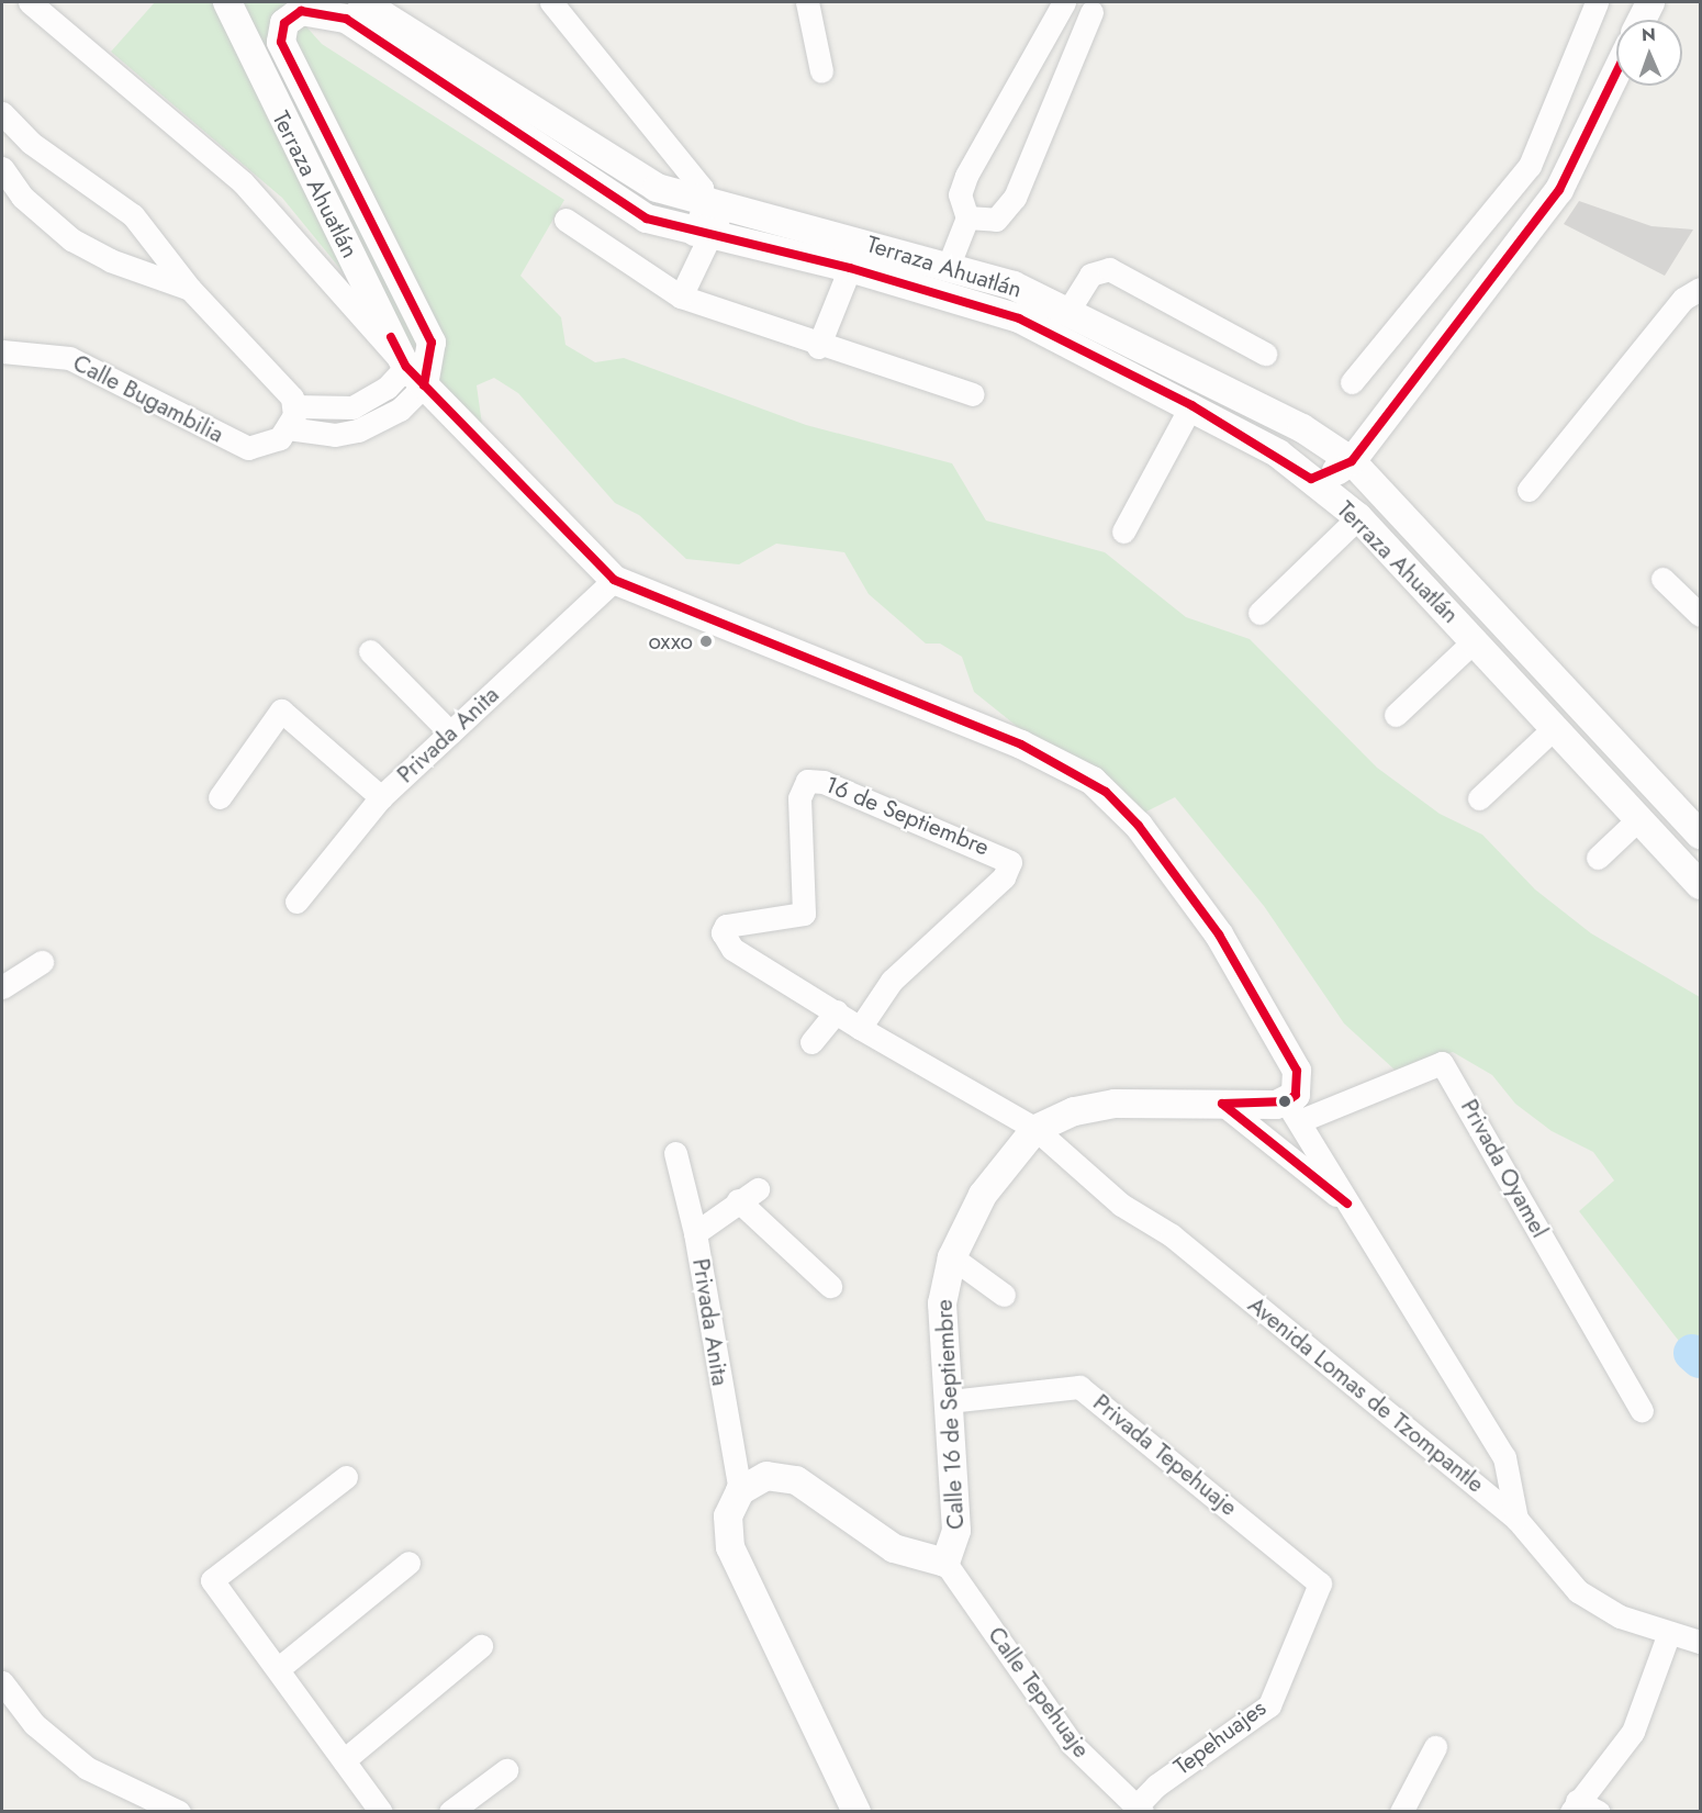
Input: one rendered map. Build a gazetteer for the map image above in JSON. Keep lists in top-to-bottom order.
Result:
{
  "streets": {
    "street": [
      "Terraza Ahuatlán",
      "Calle Bugambilia",
      "Privada Anita",
      "16 de Septiembre",
      "Privada Oyamel",
      "Avenida Lomas de Tzompantle",
      "Calle 16 de Septiembre",
      "Privada Tepehuaje",
      "Calle Tepehuaje",
      "Tepehuajes"
    ]
  },
  "crossings": [
    ["Privada Anita", "Calle 16 de Septiembre"],
    ["16 de Septiembre", "Avenida Lomas de Tzompantle"],
    ["16 de Septiembre", "Calle 16 de Septiembre"],
    ["Avenida Lomas de Tzompantle", "Calle 16 de Septiembre"],
    ["Calle 16 de Septiembre", "Privada Tepehuaje"],
    ["Calle 16 de Septiembre", "Calle Tepehuaje"],
    ["Privada Tepehuaje", "Tepehuajes"],
    ["Calle Tepehuaje", "Tepehuajes"]
  ],
  "places": ["oxxo"],
  "north": "top"
}
